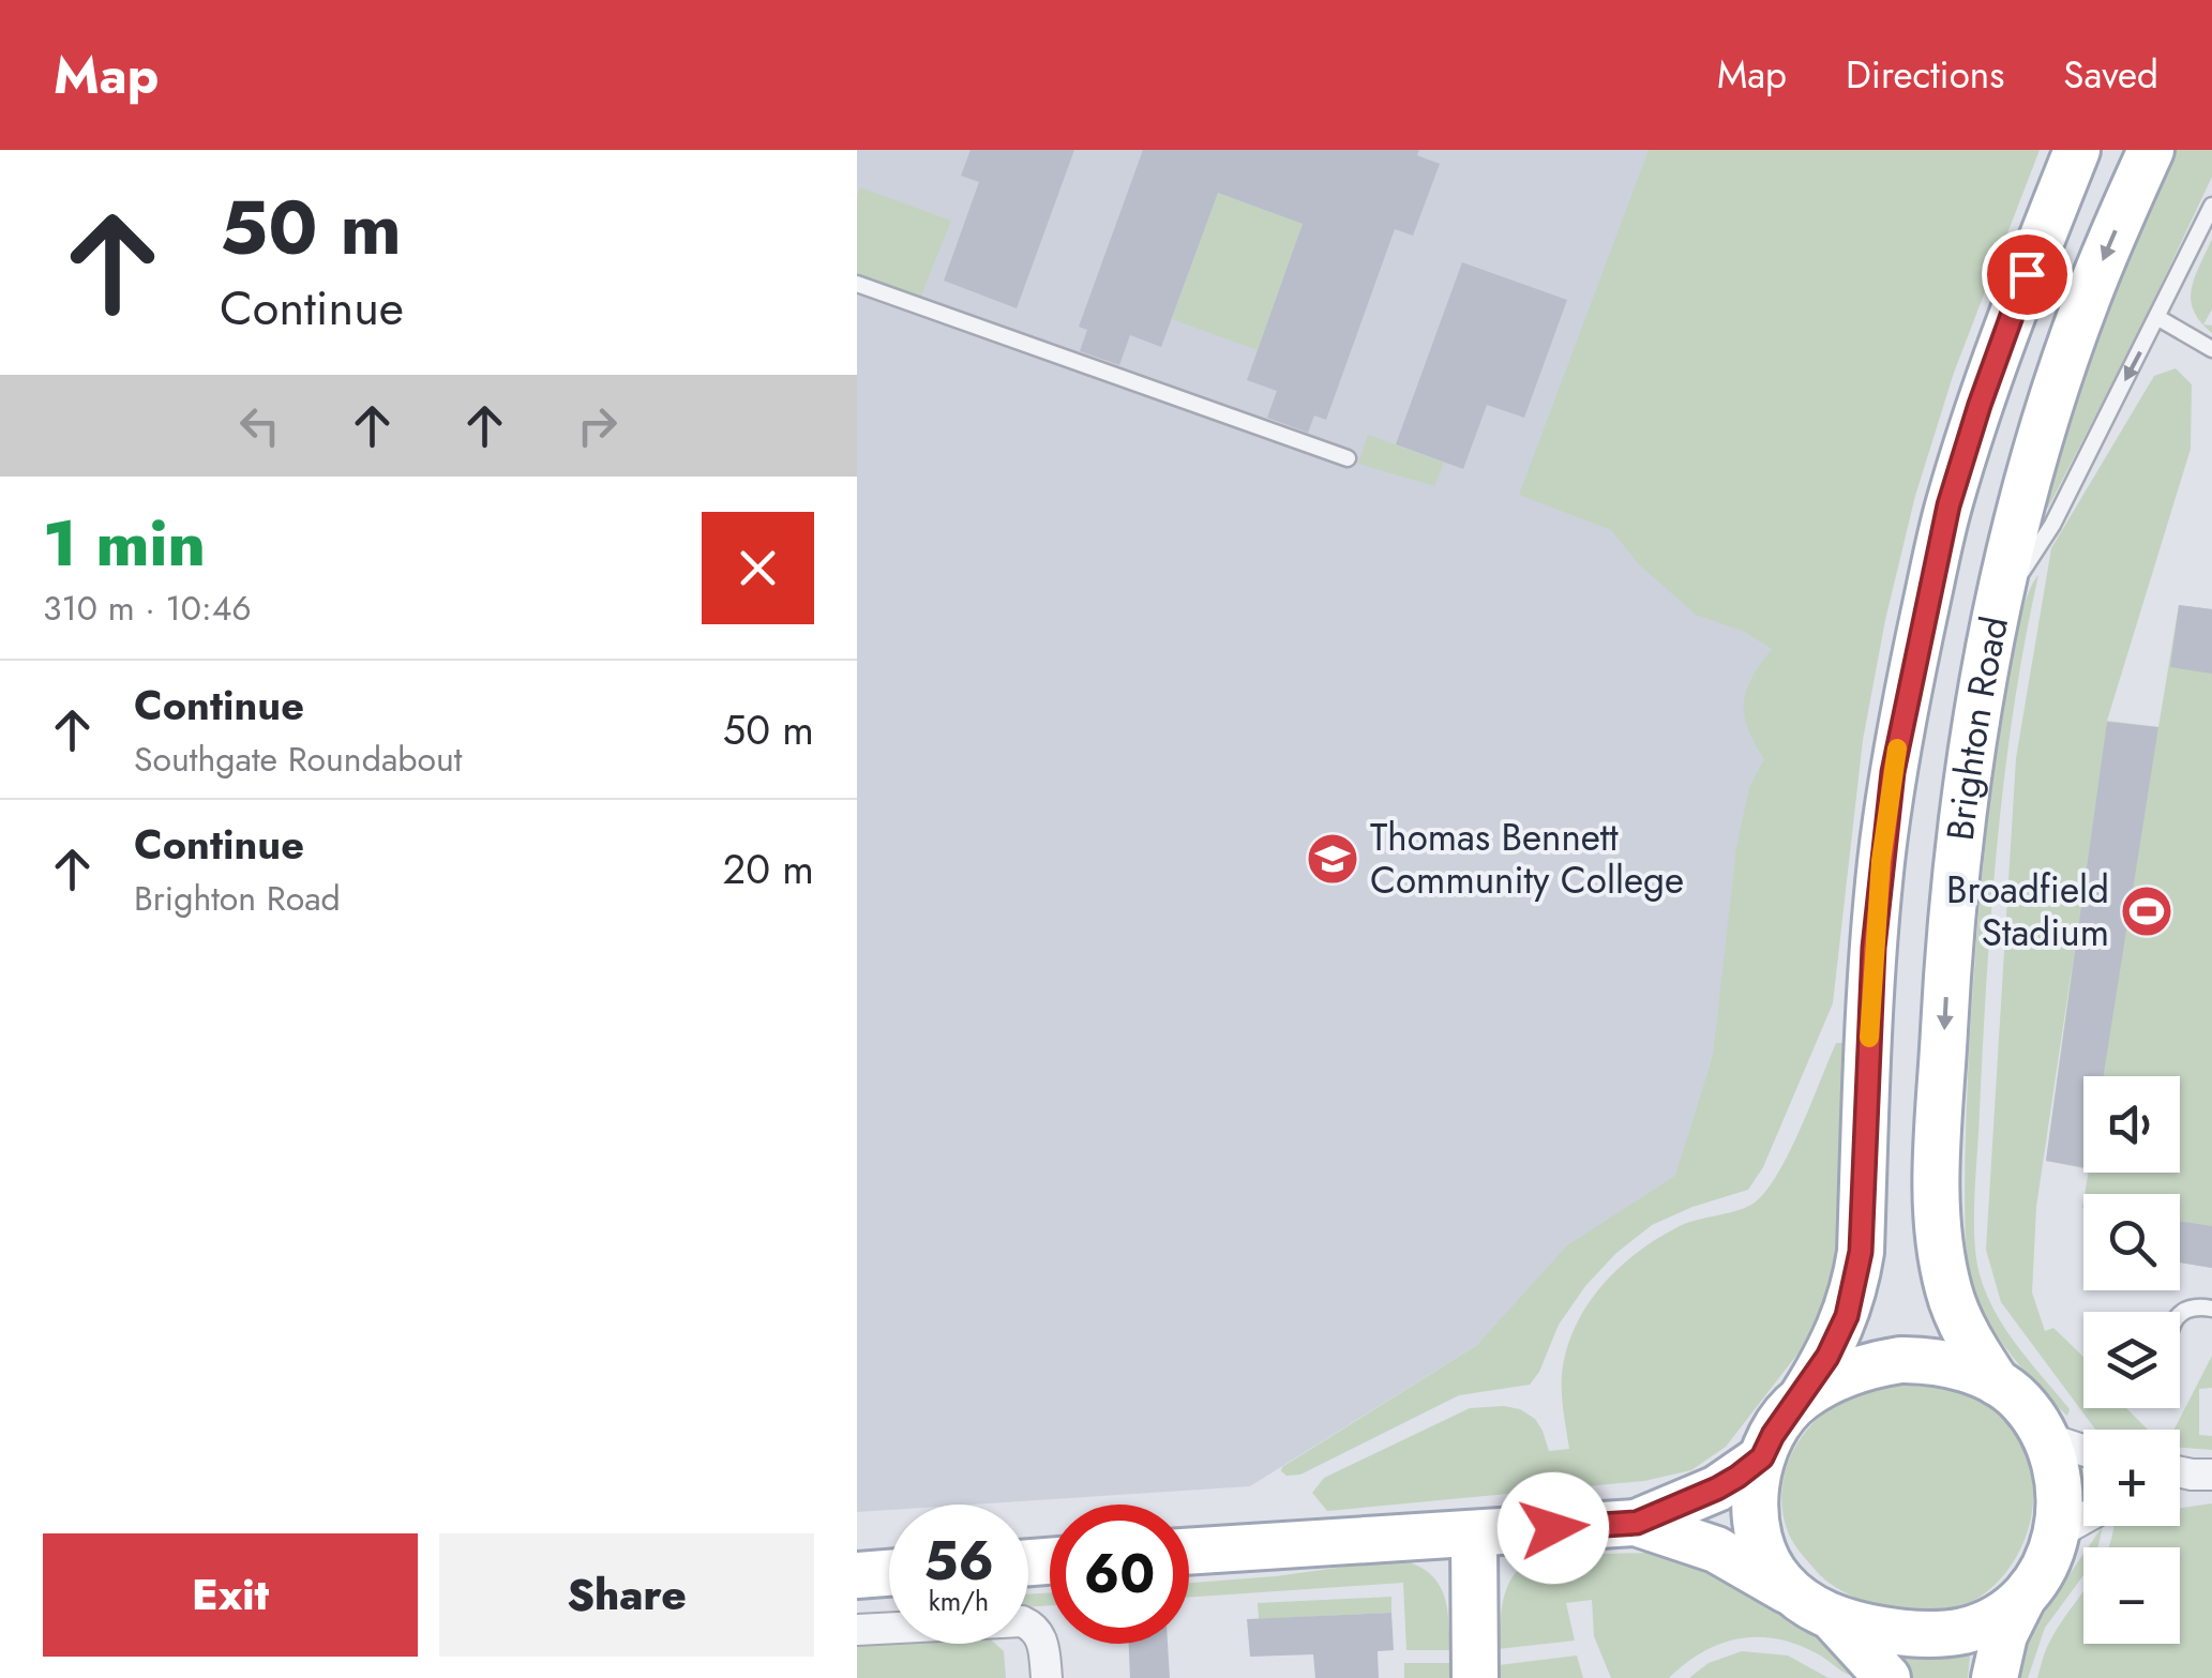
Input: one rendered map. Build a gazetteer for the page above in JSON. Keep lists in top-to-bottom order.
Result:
{
  "streets": {
    "main road": ["Brighton Road"]
  },
  "places": {
    "school or university": ["Thomas Bennett Community College"],
    "sports": ["Broadfield Stadium"]
  },
  "page": {
    "header": "Map",
    "nav": ["Map", "Directions", "Saved"],
    "turn": ["50 m", "Continue"],
    "heading": ["1 min", "310 m · 10:46"],
    "list": [
      {
        "name": "Continue",
        "note": "Southgate Roundabout",
        "value": "50 m"
      },
      {
        "name": "Continue",
        "note": "Brighton Road",
        "value": "20 m"
      }
    ],
    "map_buttons": ["+", "−"],
    "speed": "56 km/h",
    "limit": "60",
    "buttons": ["Exit", "Share"]
  }
}
